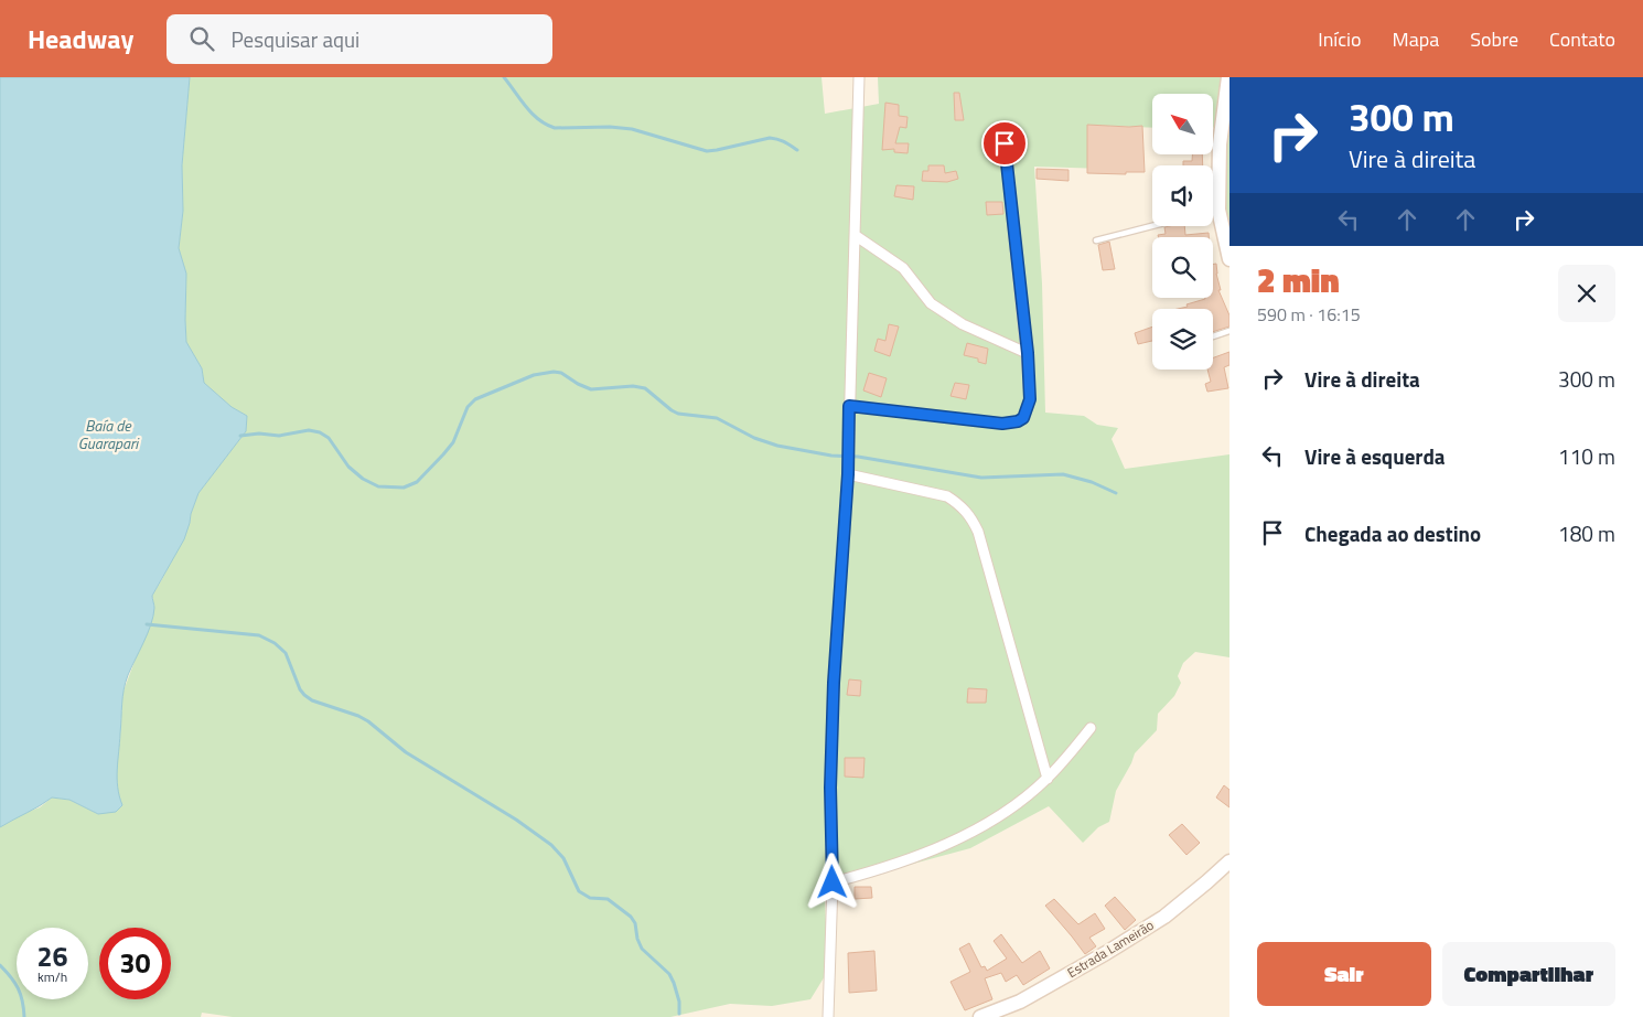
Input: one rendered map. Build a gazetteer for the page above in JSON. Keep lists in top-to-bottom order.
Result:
{
  "streets": {
    "street": ["Estrada Lameirão"]
  },
  "water": ["Baía de Guarapari"],
  "north": "top left",
  "page": {
    "header": "Headway",
    "search": "Pesquisar aqui",
    "nav": [
      "Início",
      "Mapa",
      "Sobre",
      "Contato"
    ],
    "turn": ["300 m", "Vire à direita"],
    "heading": ["2 min", "590 m · 16:15"],
    "list": [
      {
        "name": "Vire à direita",
        "value": "300 m"
      },
      {
        "name": "Vire à esquerda",
        "value": "110 m"
      },
      {
        "name": "Chegada ao destino",
        "value": "180 m"
      }
    ],
    "speed": "26 km/h",
    "limit": "30",
    "buttons": ["Sair", "Compartilhar"]
  }
}
